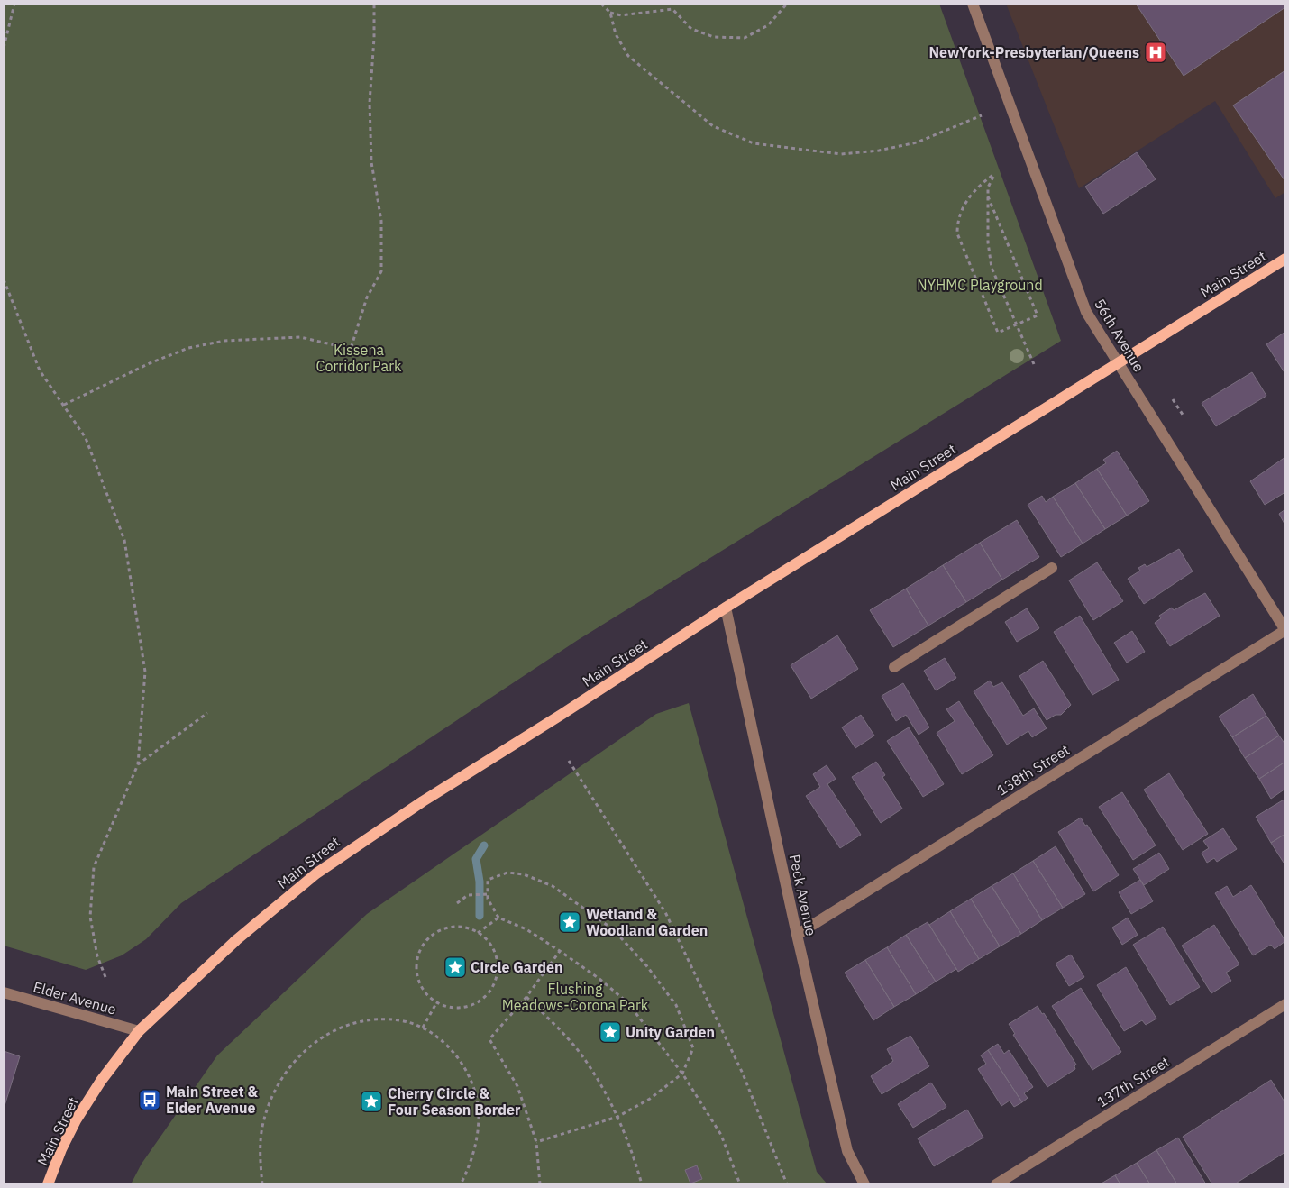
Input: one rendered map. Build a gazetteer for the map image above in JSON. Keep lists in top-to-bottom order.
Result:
{
  "streets": {
    "main road": ["Main Street"],
    "street": [
      "56th Avenue",
      "138th Street",
      "Peck Avenue",
      "Elder Avenue",
      "137th Street"
    ]
  },
  "crossings": [
    ["Main Street", "56th Avenue"],
    ["Main Street", "Peck Avenue"],
    ["Main Street", "Elder Avenue"],
    ["56th Avenue", "138th Street"],
    ["138th Street", "Peck Avenue"]
  ],
  "parks": ["NYHMC Playground", "Kissena Corridor Park", "Flushing Meadows-Corona Park"],
  "places": {
    "hospital": ["NewYork-Presbyterian/Queens"],
    "place": [
      "Wetland & Woodland Garden",
      "Circle Garden",
      "Unity Garden",
      "Cherry Circle & Four Season Border"
    ],
    "bus stop": ["Main Street & Elder Avenue"]
  }
}
